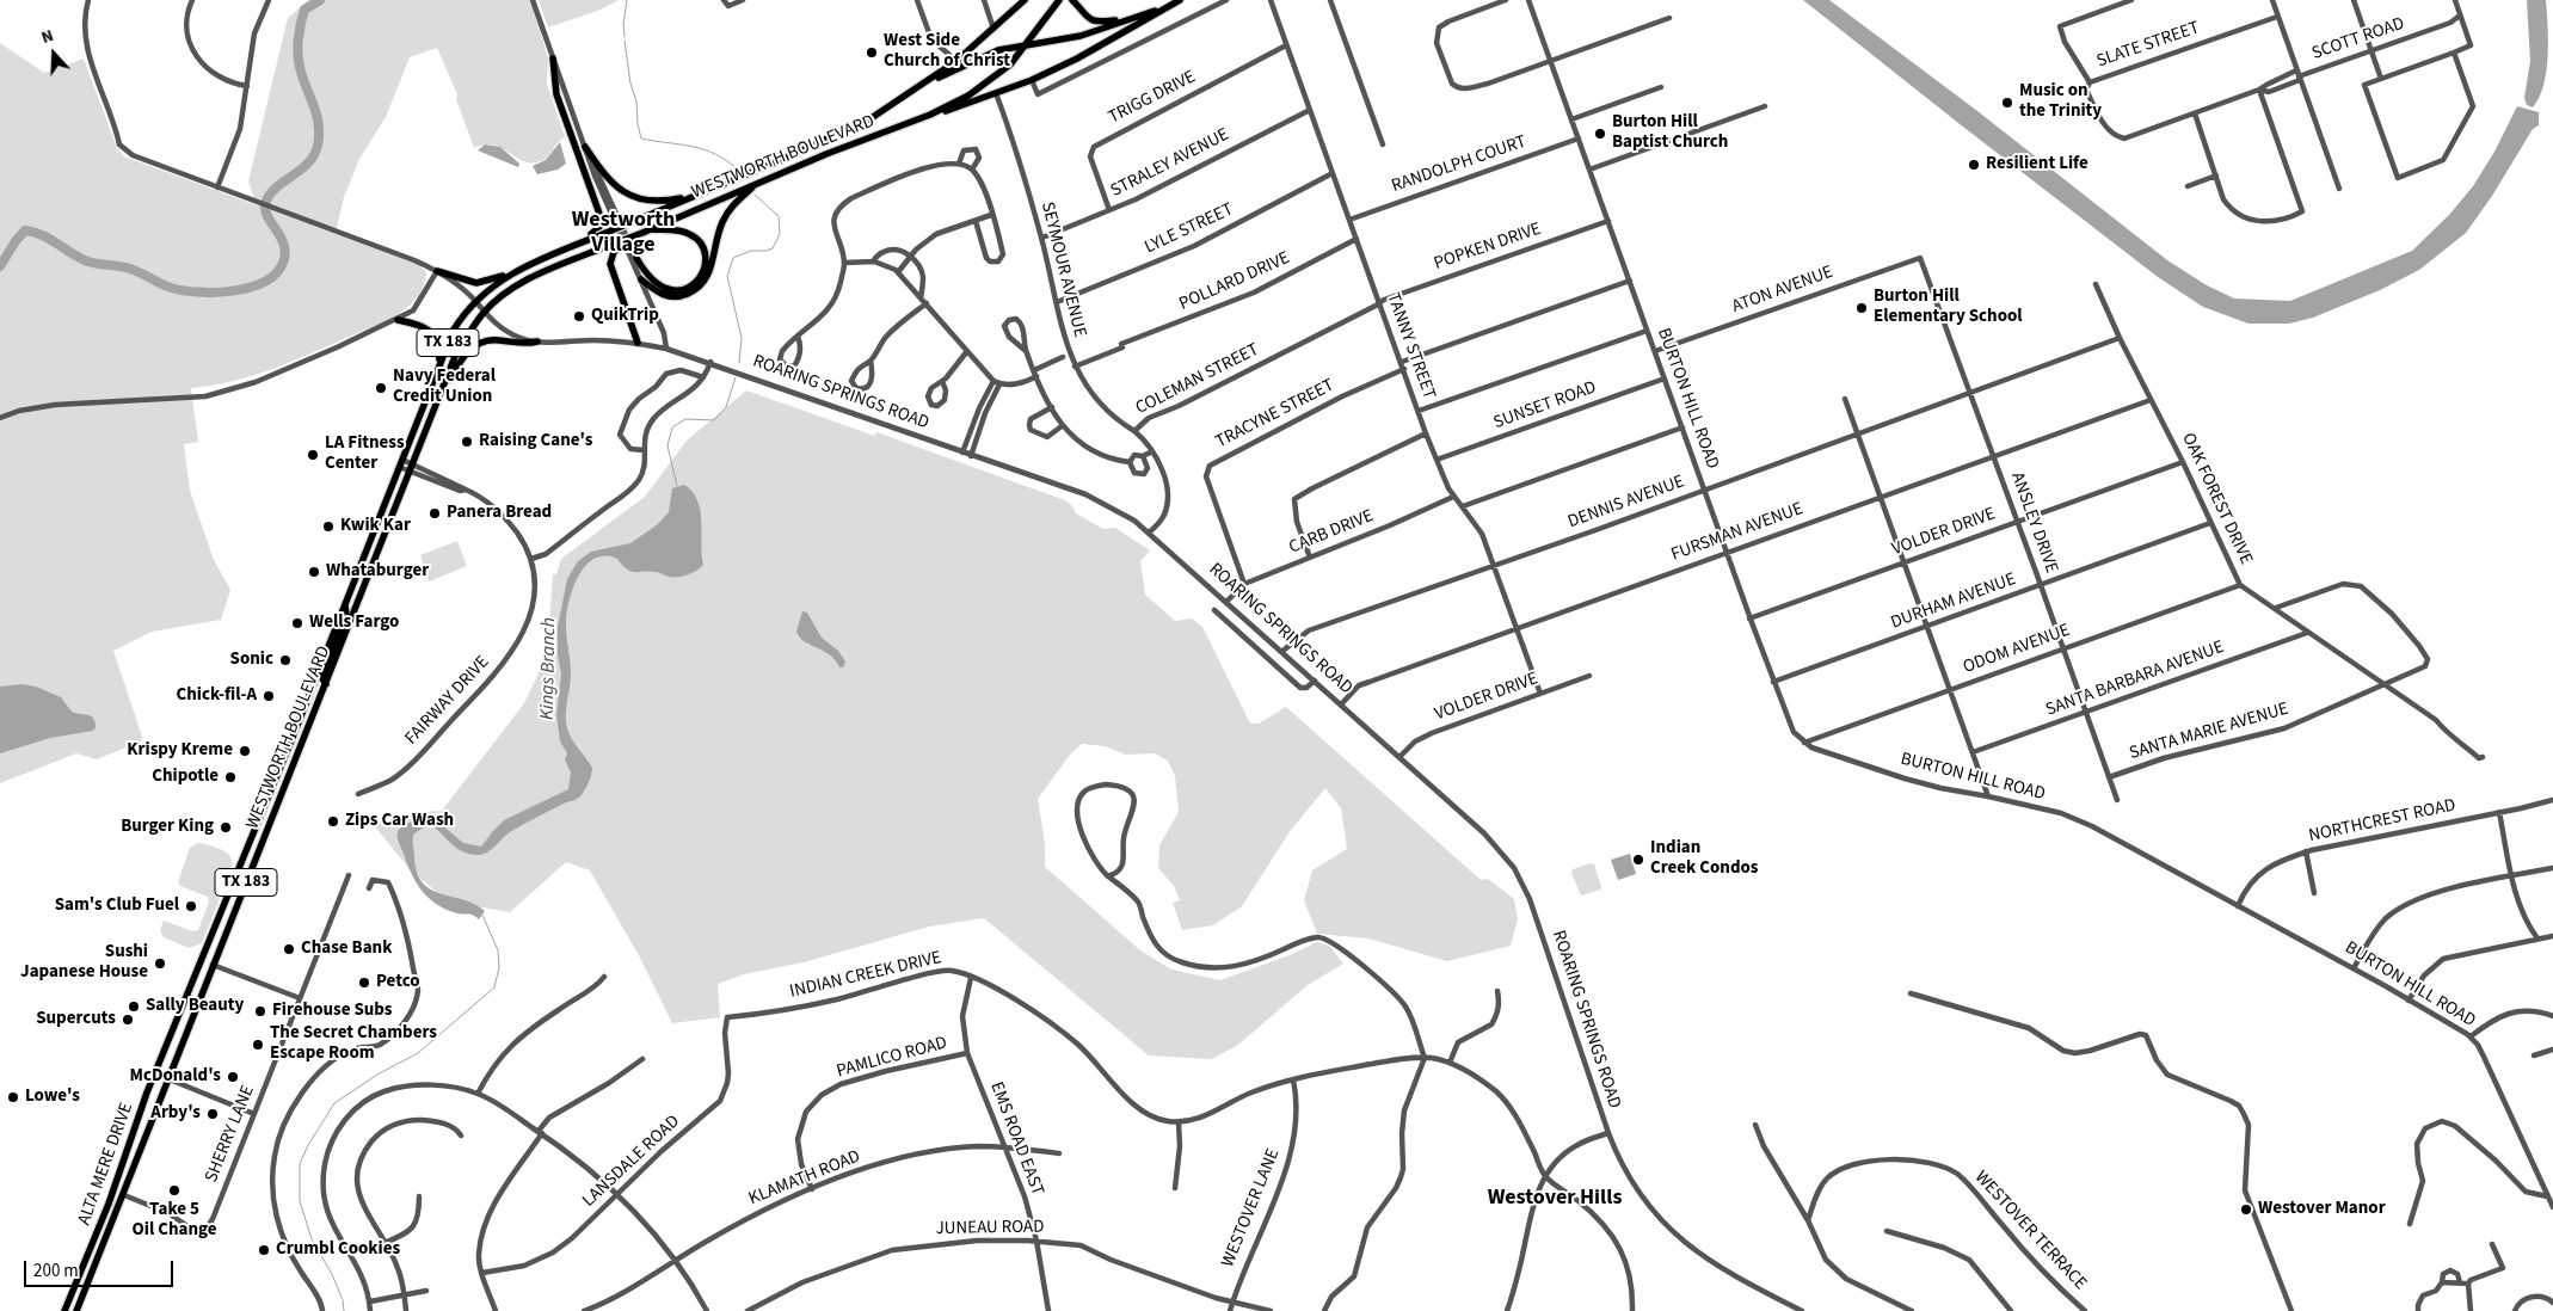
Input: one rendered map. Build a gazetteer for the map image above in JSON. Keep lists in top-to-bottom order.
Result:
{
  "streets": {
    "main road": ["WESTWORTH BOULEVARD", "TX 183", "ALTA MERE DRIVE"],
    "street": [
      "SCOTT ROAD",
      "SLATE STREET",
      "TRIGG DRIVE",
      "STRALEY AVENUE",
      "RANDOLPH COURT",
      "LYLE STREET",
      "POPKEN DRIVE",
      "SEYMOUR AVENUE",
      "POLLARD DRIVE",
      "ATON AVENUE",
      "TANNY STREET",
      "COLEMAN STREET",
      "ROARING SPRINGS ROAD",
      "BURTON HILL ROAD",
      "SUNSET ROAD",
      "TRACYNE STREET",
      "OAK FOREST DRIVE",
      "DENNIS AVENUE",
      "ANSLEY DRIVE",
      "CARB DRIVE",
      "FURSMAN AVENUE",
      "VOLDER DRIVE",
      "DURHAM AVENUE",
      "ODOM AVENUE",
      "SANTA BARBARA AVENUE",
      "FAIRWAY DRIVE",
      "SANTA MARIE AVENUE",
      "NORTHCREST ROAD",
      "INDIAN CREEK DRIVE",
      "PAMLICO ROAD",
      "SHERRY LANE",
      "EMS ROAD EAST",
      "LANSDALE ROAD",
      "KLAMATH ROAD",
      "WESTOVER LANE",
      "JUNEAU ROAD",
      "WESTOVER TERRACE"
    ]
  },
  "crossings": [
    ["SCOTT ROAD", "SLATE STREET"],
    ["TRIGG DRIVE", "STRALEY AVENUE"],
    ["TRIGG DRIVE", "TANNY STREET"],
    ["WESTWORTH BOULEVARD", "ROARING SPRINGS ROAD"],
    ["WESTWORTH BOULEVARD", "FAIRWAY DRIVE"],
    ["WESTWORTH BOULEVARD", "ALTA MERE DRIVE"],
    ["STRALEY AVENUE", "SEYMOUR AVENUE"],
    ["STRALEY AVENUE", "TANNY STREET"],
    ["RANDOLPH COURT", "TANNY STREET"],
    ["RANDOLPH COURT", "BURTON HILL ROAD"],
    ["LYLE STREET", "SEYMOUR AVENUE"],
    ["LYLE STREET", "TANNY STREET"],
    ["POPKEN DRIVE", "TANNY STREET"],
    ["POPKEN DRIVE", "COLEMAN STREET"],
    ["POPKEN DRIVE", "BURTON HILL ROAD"],
    ["SEYMOUR AVENUE", "POLLARD DRIVE"],
    ["SEYMOUR AVENUE", "COLEMAN STREET"],
    ["POLLARD DRIVE", "TANNY STREET"],
    ["ATON AVENUE", "BURTON HILL ROAD"],
    ["ATON AVENUE", "ANSLEY DRIVE"],
    ["TANNY STREET", "COLEMAN STREET"],
    ["TANNY STREET", "SUNSET ROAD"],
    ["TANNY STREET", "TRACYNE STREET"],
    ["TANNY STREET", "DENNIS AVENUE"],
    ["TANNY STREET", "CARB DRIVE"],
    ["TANNY STREET", "FURSMAN AVENUE"],
    ["TANNY STREET", "VOLDER DRIVE"],
    ["COLEMAN STREET", "ROARING SPRINGS ROAD"],
    ["ROARING SPRINGS ROAD", "DENNIS AVENUE"],
    ["ROARING SPRINGS ROAD", "CARB DRIVE"],
    ["ROARING SPRINGS ROAD", "FURSMAN AVENUE"],
    ["ROARING SPRINGS ROAD", "VOLDER DRIVE"],
    ["BURTON HILL ROAD", "SUNSET ROAD"],
    ["BURTON HILL ROAD", "DENNIS AVENUE"],
    ["BURTON HILL ROAD", "FURSMAN AVENUE"],
    ["BURTON HILL ROAD", "VOLDER DRIVE"],
    ["BURTON HILL ROAD", "DURHAM AVENUE"],
    ["BURTON HILL ROAD", "ODOM AVENUE"],
    ["BURTON HILL ROAD", "NORTHCREST ROAD"],
    ["TRACYNE STREET", "CARB DRIVE"],
    ["OAK FOREST DRIVE", "DENNIS AVENUE"],
    ["OAK FOREST DRIVE", "FURSMAN AVENUE"],
    ["OAK FOREST DRIVE", "VOLDER DRIVE"],
    ["OAK FOREST DRIVE", "DURHAM AVENUE"],
    ["OAK FOREST DRIVE", "ODOM AVENUE"],
    ["OAK FOREST DRIVE", "SANTA BARBARA AVENUE"],
    ["OAK FOREST DRIVE", "SANTA MARIE AVENUE"],
    ["DENNIS AVENUE", "ANSLEY DRIVE"],
    ["ANSLEY DRIVE", "FURSMAN AVENUE"],
    ["ANSLEY DRIVE", "VOLDER DRIVE"],
    ["ANSLEY DRIVE", "DURHAM AVENUE"],
    ["ANSLEY DRIVE", "ODOM AVENUE"],
    ["ANSLEY DRIVE", "SANTA BARBARA AVENUE"],
    ["ANSLEY DRIVE", "SANTA MARIE AVENUE"],
    ["INDIAN CREEK DRIVE", "EMS ROAD EAST"],
    ["INDIAN CREEK DRIVE", "LANSDALE ROAD"],
    ["PAMLICO ROAD", "EMS ROAD EAST"],
    ["PAMLICO ROAD", "KLAMATH ROAD"],
    ["SHERRY LANE", "ALTA MERE DRIVE"],
    ["EMS ROAD EAST", "KLAMATH ROAD"],
    ["EMS ROAD EAST", "JUNEAU ROAD"],
    ["WESTOVER LANE", "JUNEAU ROAD"]
  ],
  "districts": ["Westworth Village", "Westover Hills"],
  "water": ["Kings Branch"],
  "places": [
    "West Side Church of Christ",
    "Music on the Trinity",
    "Burton Hill Baptist Church",
    "Resilient Life",
    "Burton Hill Elementary School",
    "QuikTrip",
    "Navy Federal Credit Union",
    "Raising Cane's",
    "LA Fitness Center",
    "Panera Bread",
    "Kwik Kar",
    "Whataburger",
    "Wells Fargo",
    "Sonic",
    "Chick-fil-A",
    "Krispy Kreme",
    "Chipotle",
    "Zips Car Wash",
    "Burger King",
    "Indian Creek Condos",
    "Sam's Club Fuel",
    "Chase Bank",
    "Sushi Japanese House",
    "Petco",
    "Sally Beauty",
    "Firehouse Subs",
    "Supercuts",
    "The Secret Chambers Escape Room",
    "McDonald's",
    "Lowe's",
    "Arby's",
    "Take 5 Oil Change",
    "Westover Manor",
    "Crumbl Cookies"
  ],
  "scale_bar": "200 m",
  "north": "top"
}
